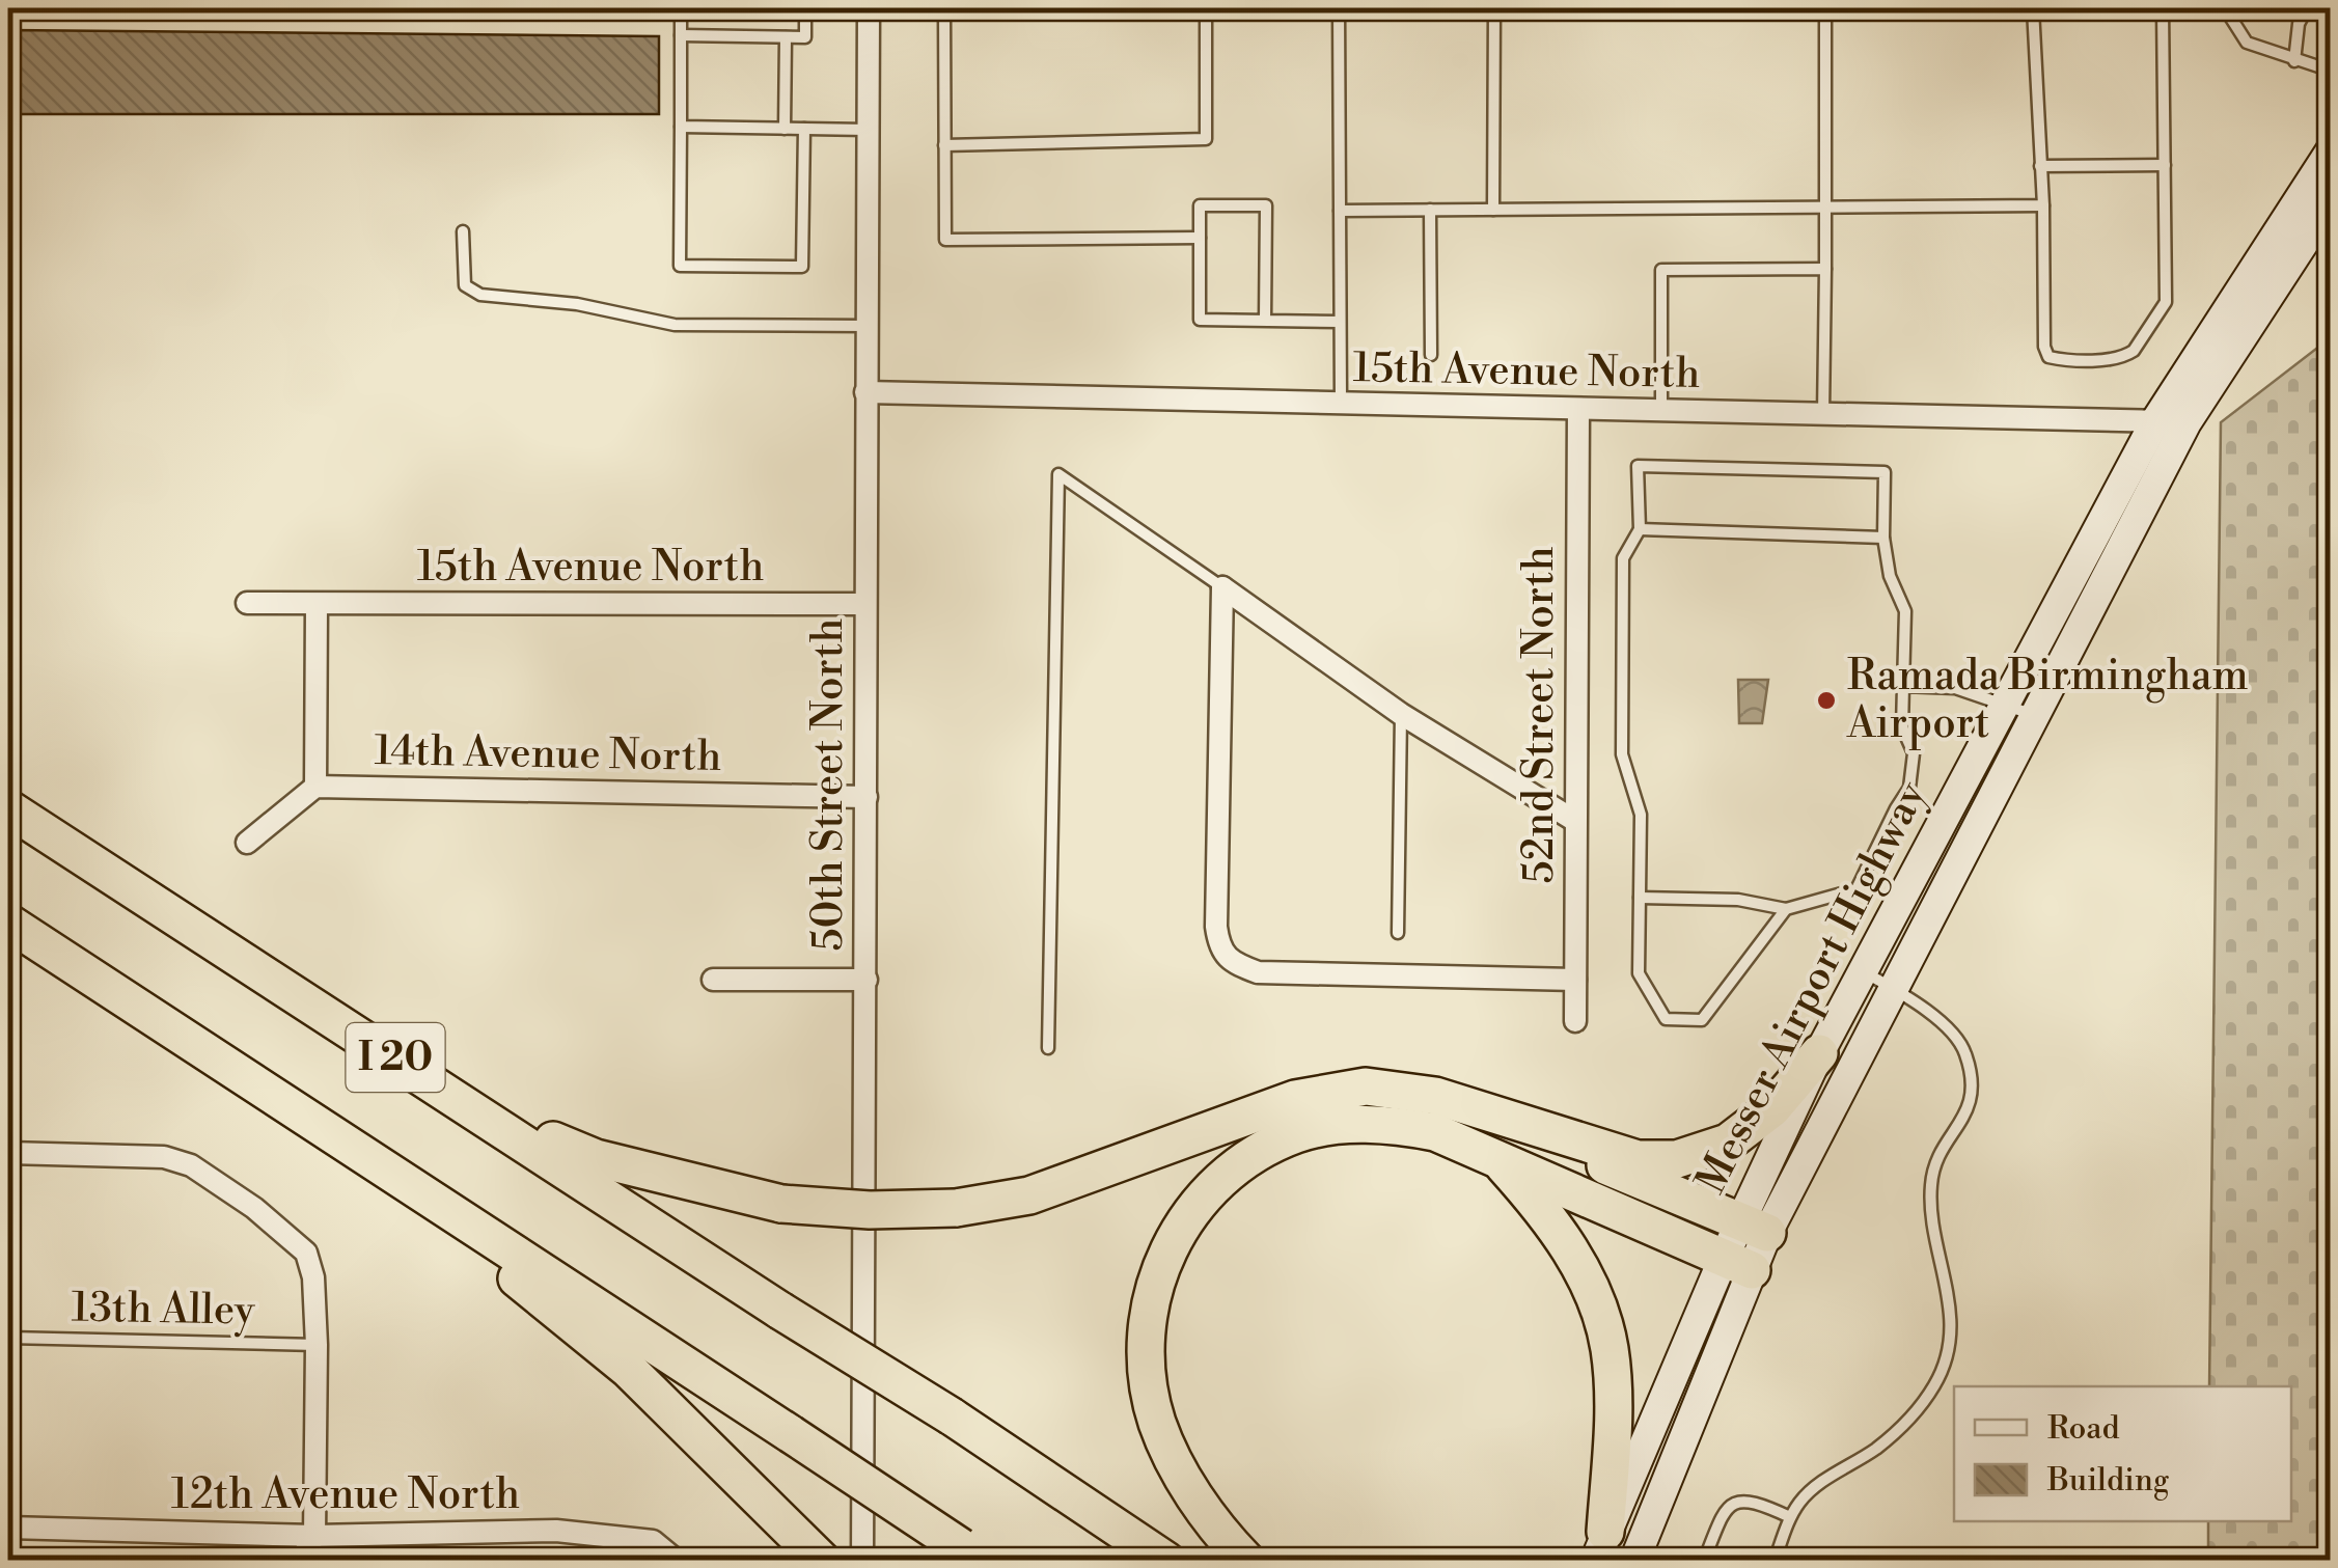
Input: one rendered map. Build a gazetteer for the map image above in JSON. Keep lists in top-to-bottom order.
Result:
{
  "streets": {
    "highway": ["I 20"],
    "main road": ["Messer Airport Highway"],
    "street": [
      "15th Avenue North",
      "52nd Street North",
      "14th Avenue North",
      "50th Street North",
      "12th Avenue North"
    ],
    "lane": ["13th Alley"]
  },
  "crossings": [
    ["15th Avenue North", "52nd Street North"],
    ["15th Avenue North", "50th Street North"],
    ["15th Avenue North", "Messer Airport Highway"],
    ["14th Avenue North", "50th Street North"]
  ],
  "places": ["Ramada Birmingham Airport"],
  "legend": ["Road", "Building"]
}
